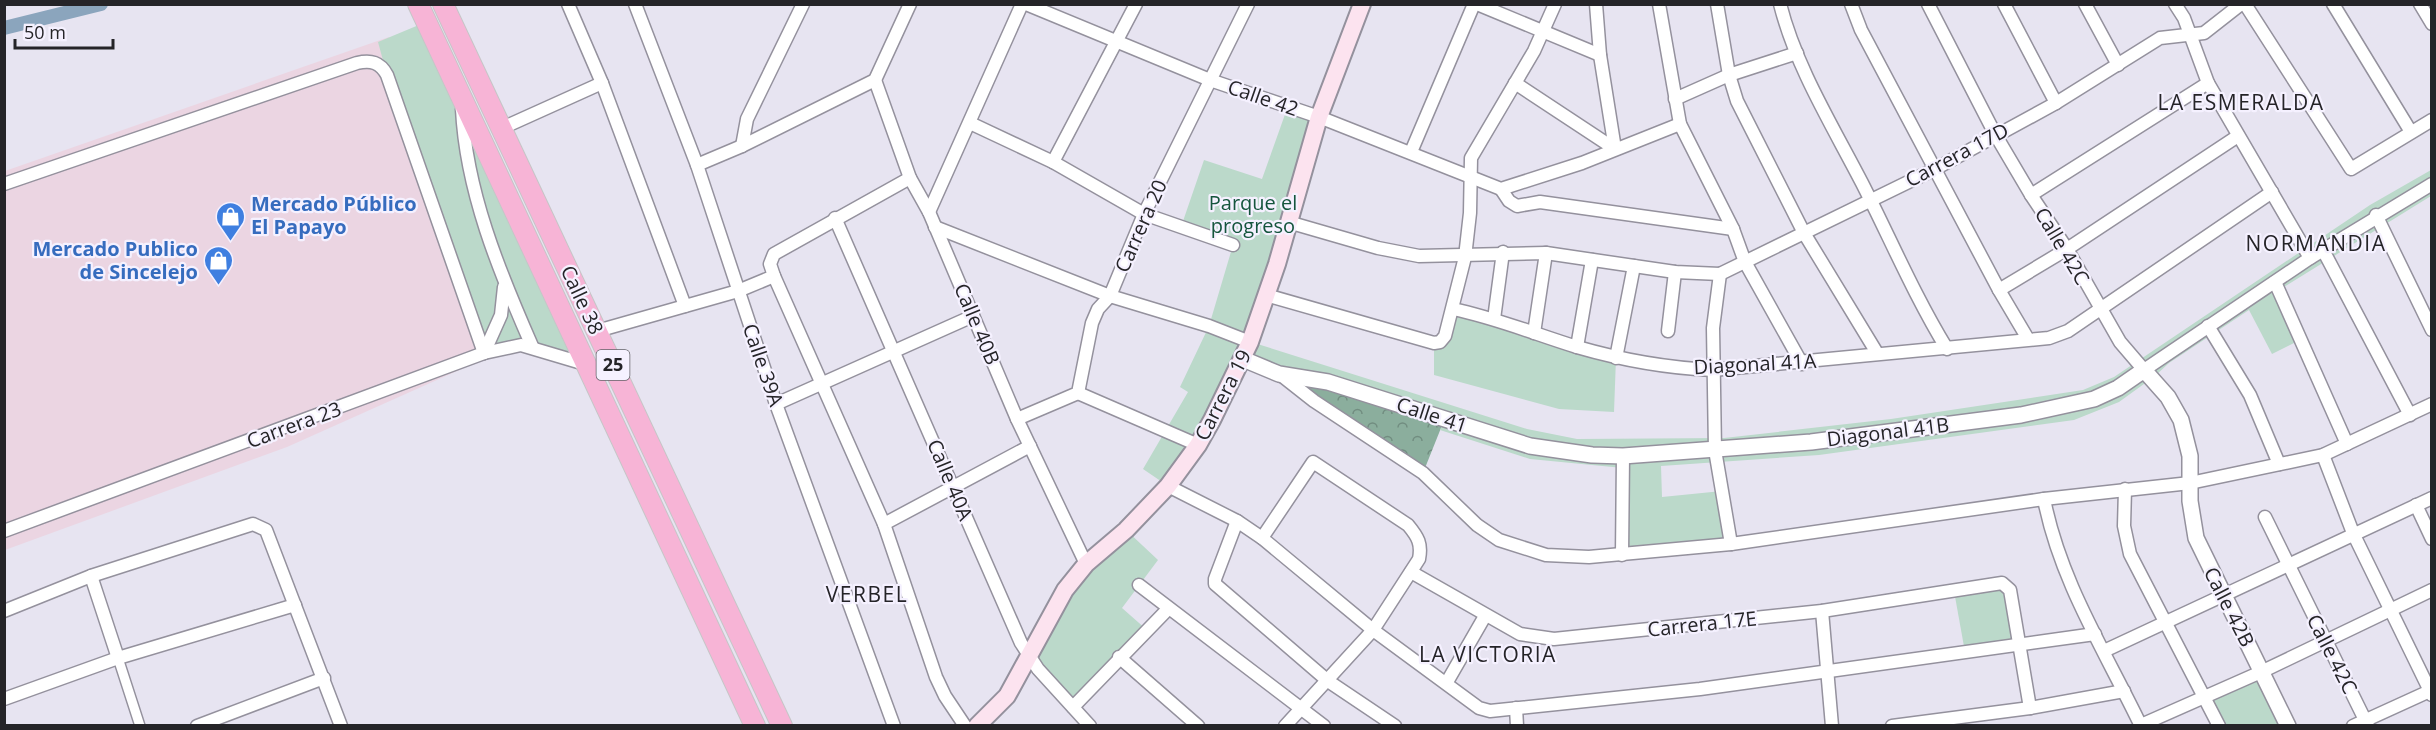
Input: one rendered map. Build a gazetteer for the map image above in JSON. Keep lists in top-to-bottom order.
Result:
{
  "streets": {
    "highway": ["Calle 38", "25"],
    "main road": ["Carrera 19"],
    "street": [
      "Calle 42",
      "Carrera 17D",
      "Carrera 20",
      "Calle 42C",
      "Calle 40B",
      "Diagonal 41A",
      "Calle 39A",
      "Calle 41",
      "Carrera 23",
      "Diagonal 41B",
      "Calle 40A",
      "Calle 42B",
      "Carrera 17E"
    ]
  },
  "crossings": [
    ["Calle 42", "Carrera 20"],
    ["Calle 42", "Carrera 19"],
    ["Carrera 17D", "Calle 42C"],
    ["Calle 42C", "Diagonal 41A"],
    ["Calle 42C", "Diagonal 41B"],
    ["Calle 42C", "Calle 42B"],
    ["Calle 38", "Carrera 23"],
    ["Calle 40B", "Carrera 19"],
    ["Carrera 19", "Calle 41"],
    ["Carrera 19", "Calle 40A"],
    ["Calle 41", "Diagonal 41B"]
  ],
  "districts": [
    "LA ESMERALDA",
    "NORMANDIA",
    "VERBEL",
    "LA VICTORIA"
  ],
  "parks": ["Parque el progreso"],
  "places": {
    "shop": ["Mercado Público El Papayo", "Mercado Publico de Sincelejo"]
  },
  "scale_bar": "50 m"
}
